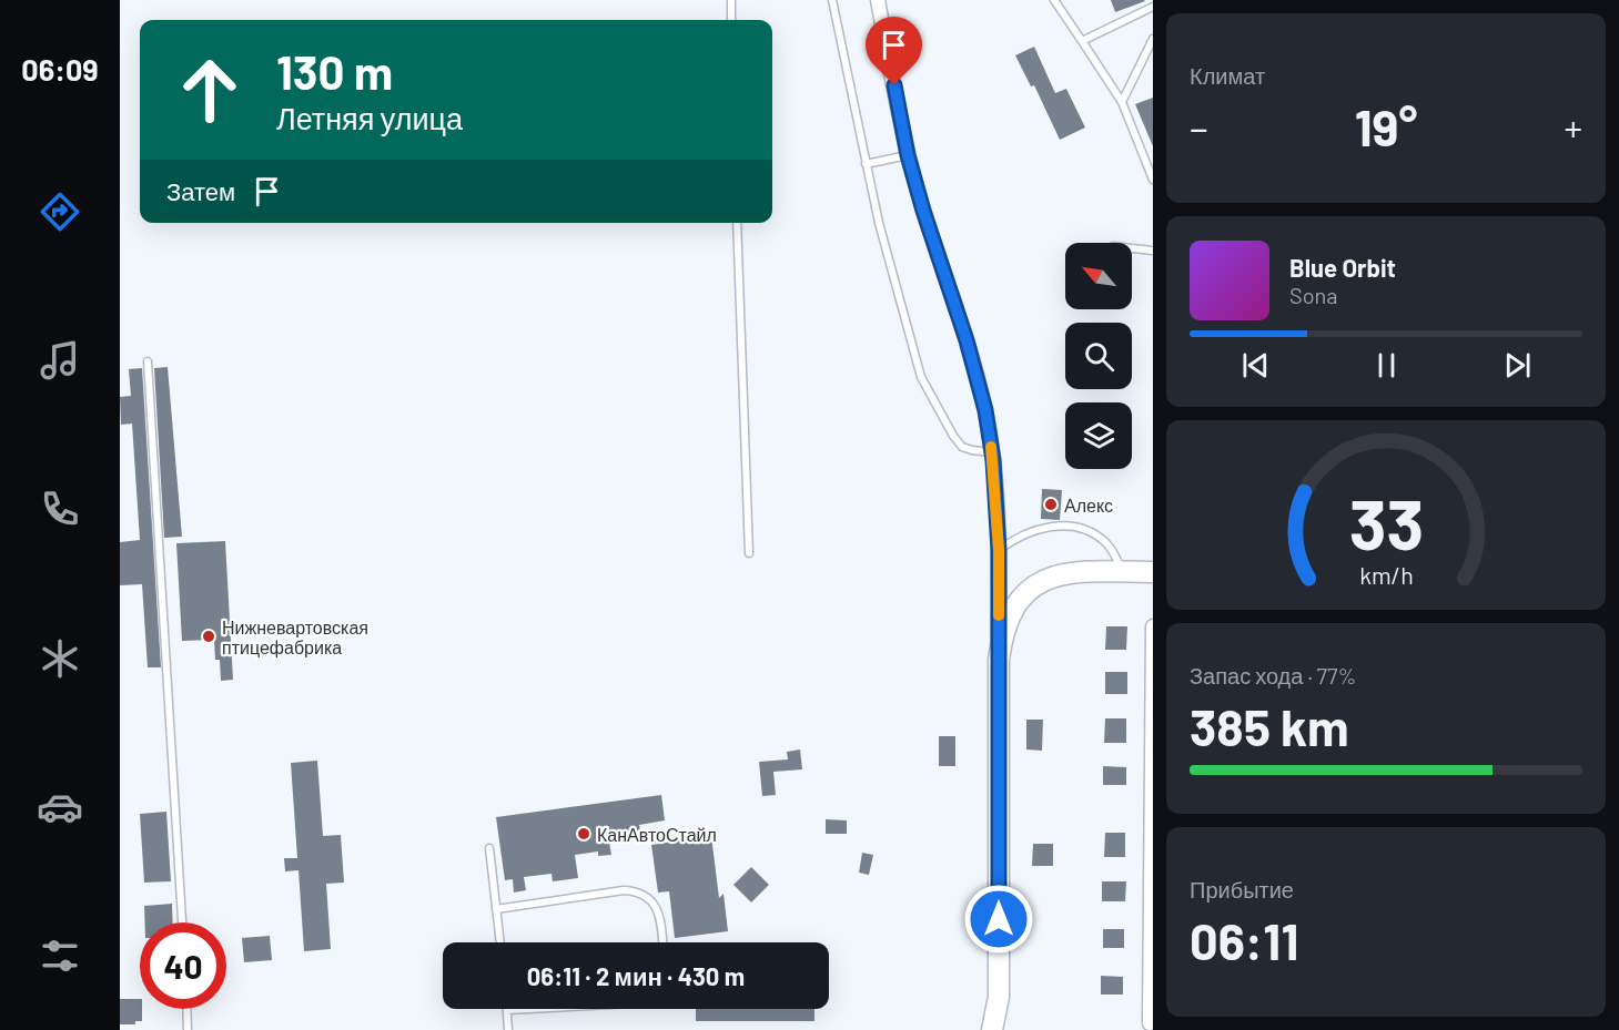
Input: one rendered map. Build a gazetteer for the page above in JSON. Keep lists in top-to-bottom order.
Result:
{
  "places": ["Алекс", "Нижневартовская птицефабрика", "КанАвтоСтайл"],
  "north": "top left",
  "page": {
    "tabs": "06:09",
    "tile": [
      "Климат",
      ["Запас хода · 77%", "385 km"],
      ["Прибытие", "06:11"]
    ],
    "turn": ["130 m", "Летняя улица"],
    "heat": ["−", "19°", "+"],
    "then": "Затем",
    "song": ["Blue Orbit", "Sona"],
    "limit": "40",
    "trip": "06:11 · 2 мин · 430 m",
    "gauge": ["33", "km/h"]
  }
}
